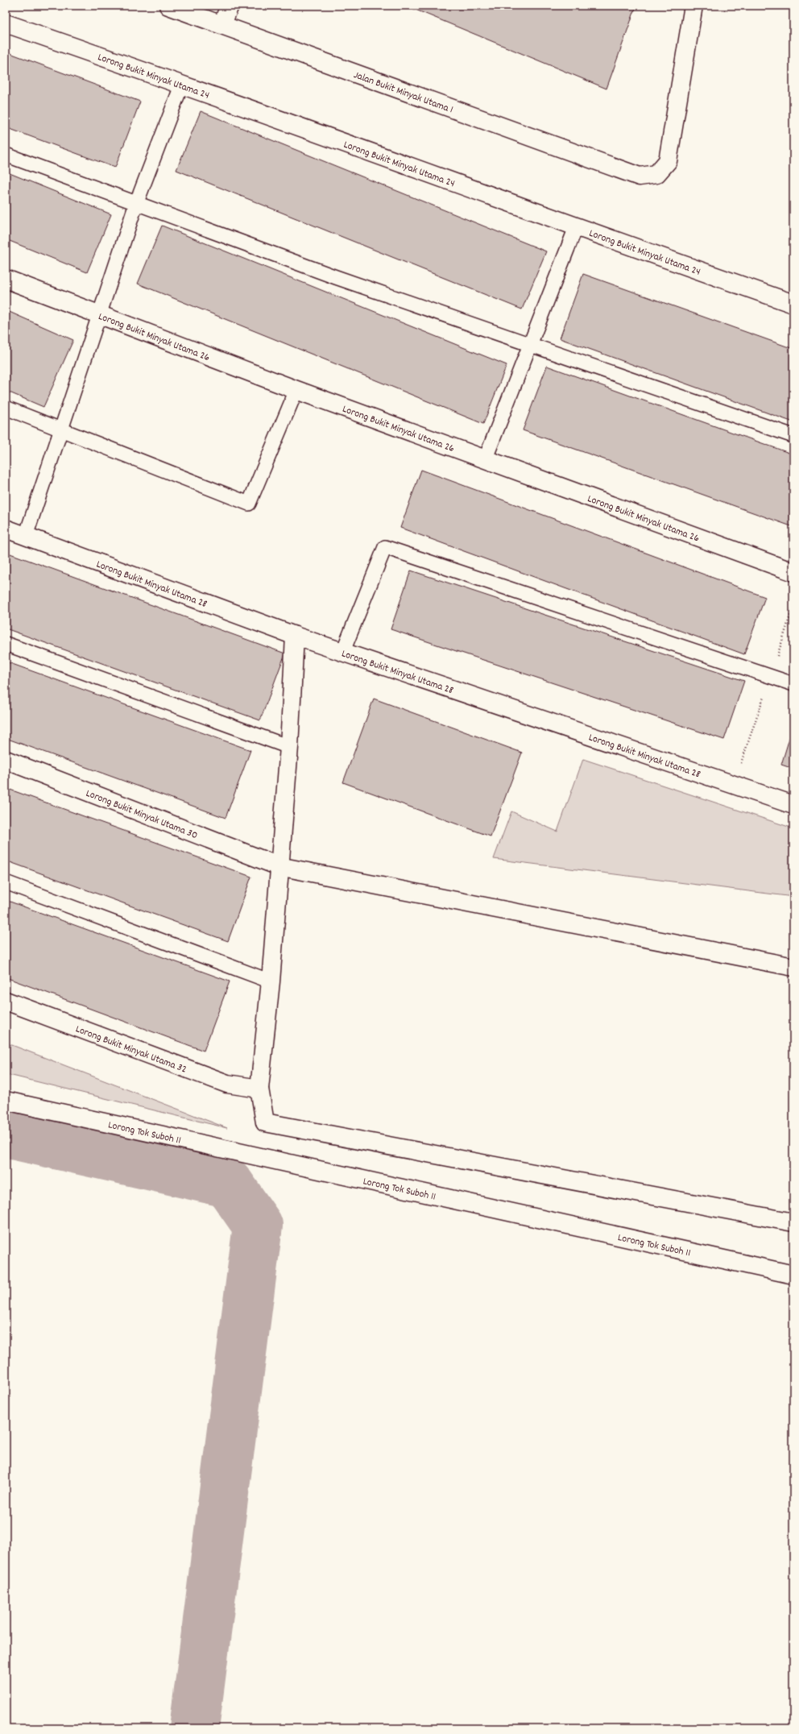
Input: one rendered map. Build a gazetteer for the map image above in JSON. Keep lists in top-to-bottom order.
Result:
{
  "streets": {
    "street": [
      "Lorong Bukit Minyak Utama 24",
      "Jalan Bukit Minyak Utama 1",
      "Lorong Bukit Minyak Utama 26",
      "Lorong Bukit Minyak Utama 28",
      "Lorong Bukit Minyak Utama 30",
      "Lorong Bukit Minyak Utama 32",
      "Lorong Tok Suboh 11"
    ]
  }
}
